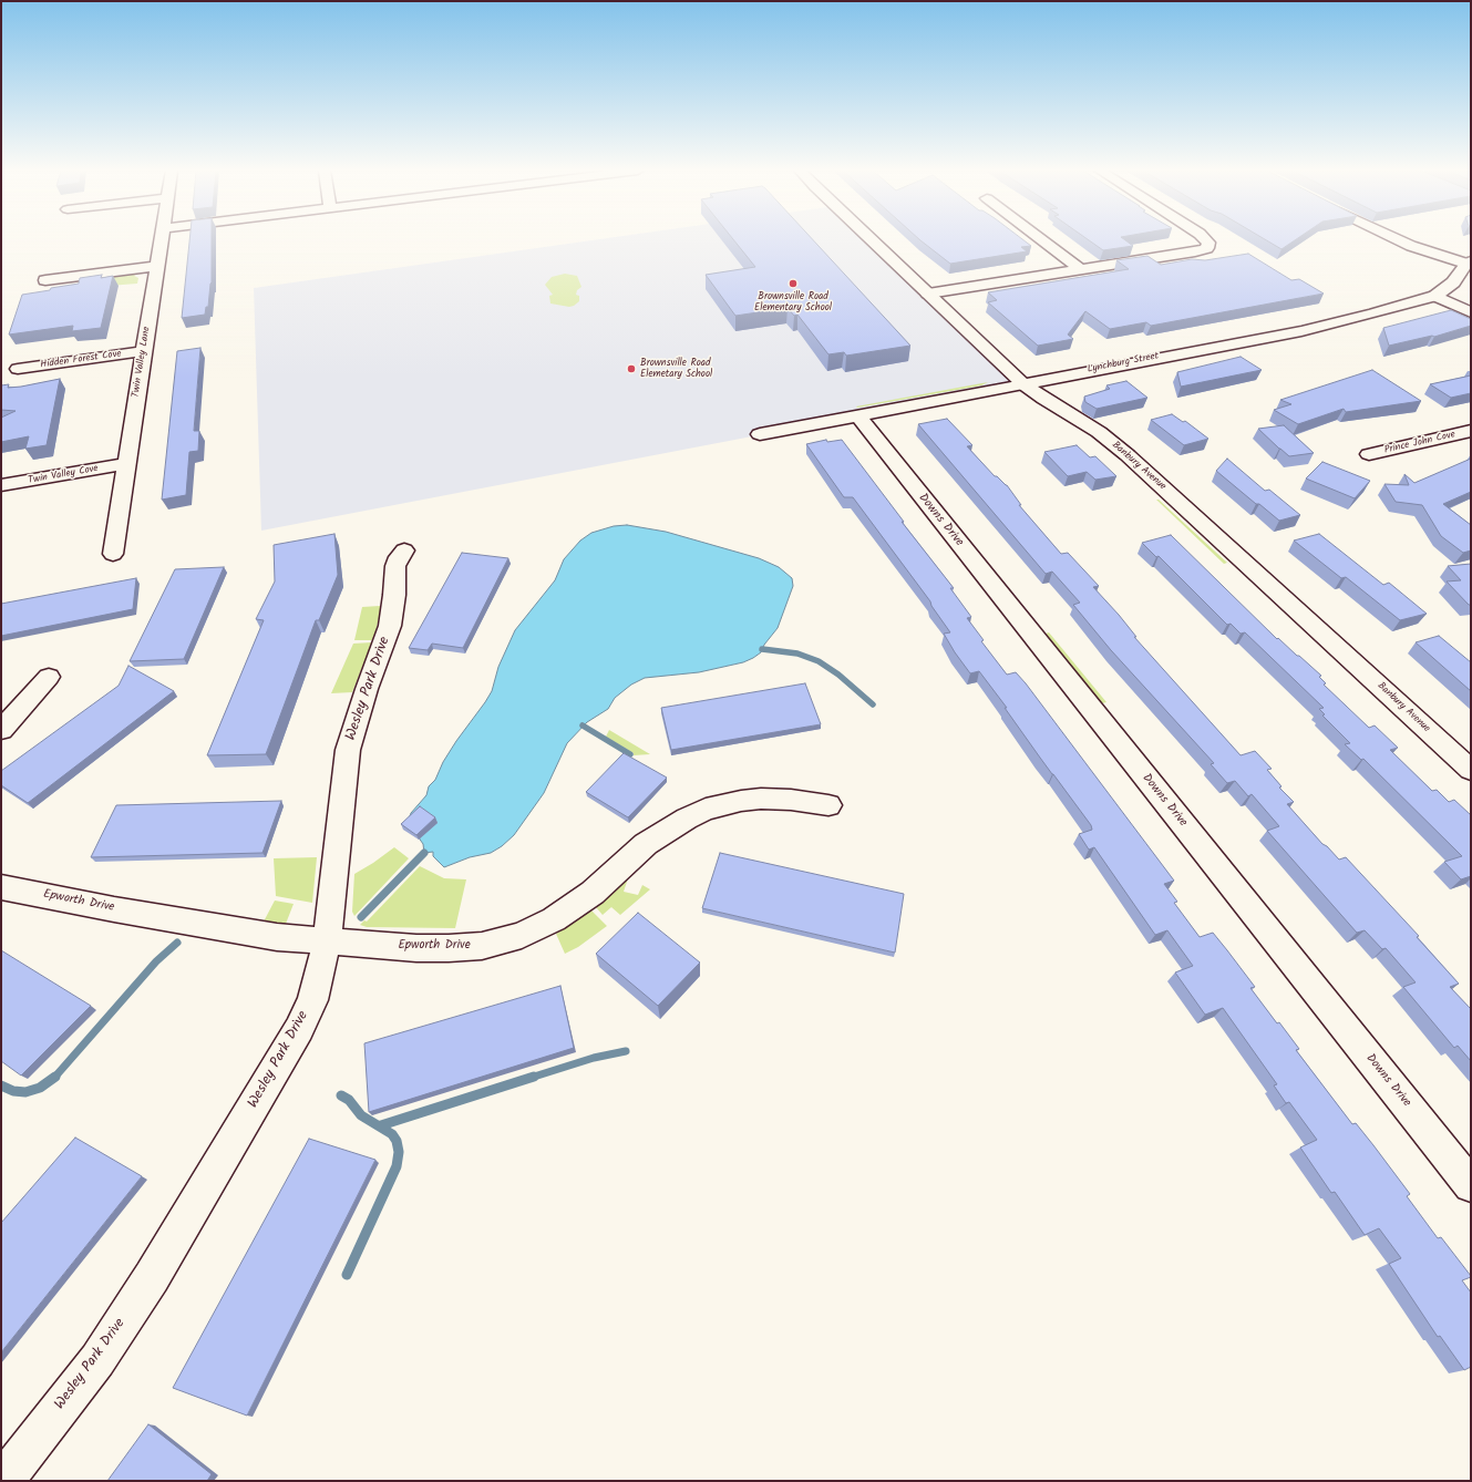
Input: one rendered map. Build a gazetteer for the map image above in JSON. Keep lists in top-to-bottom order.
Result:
{
  "streets": {
    "street": [
      "Hidden Forest Cove",
      "Twin Valley Lane",
      "Lynchburg Street",
      "Prince John Cove",
      "Banbury Avenue",
      "Twin Valley Cove",
      "Downs Drive",
      "Wesley Park Drive",
      "Epworth Drive"
    ]
  },
  "crossings": [
    ["Hidden Forest Cove", "Twin Valley Lane"],
    ["Twin Valley Lane", "Twin Valley Cove"],
    ["Lynchburg Street", "Banbury Avenue"],
    ["Lynchburg Street", "Downs Drive"],
    ["Wesley Park Drive", "Epworth Drive"]
  ],
  "places": ["Brownsville Road Elementary School", "Brownsville Road Elemetary School"]
}
